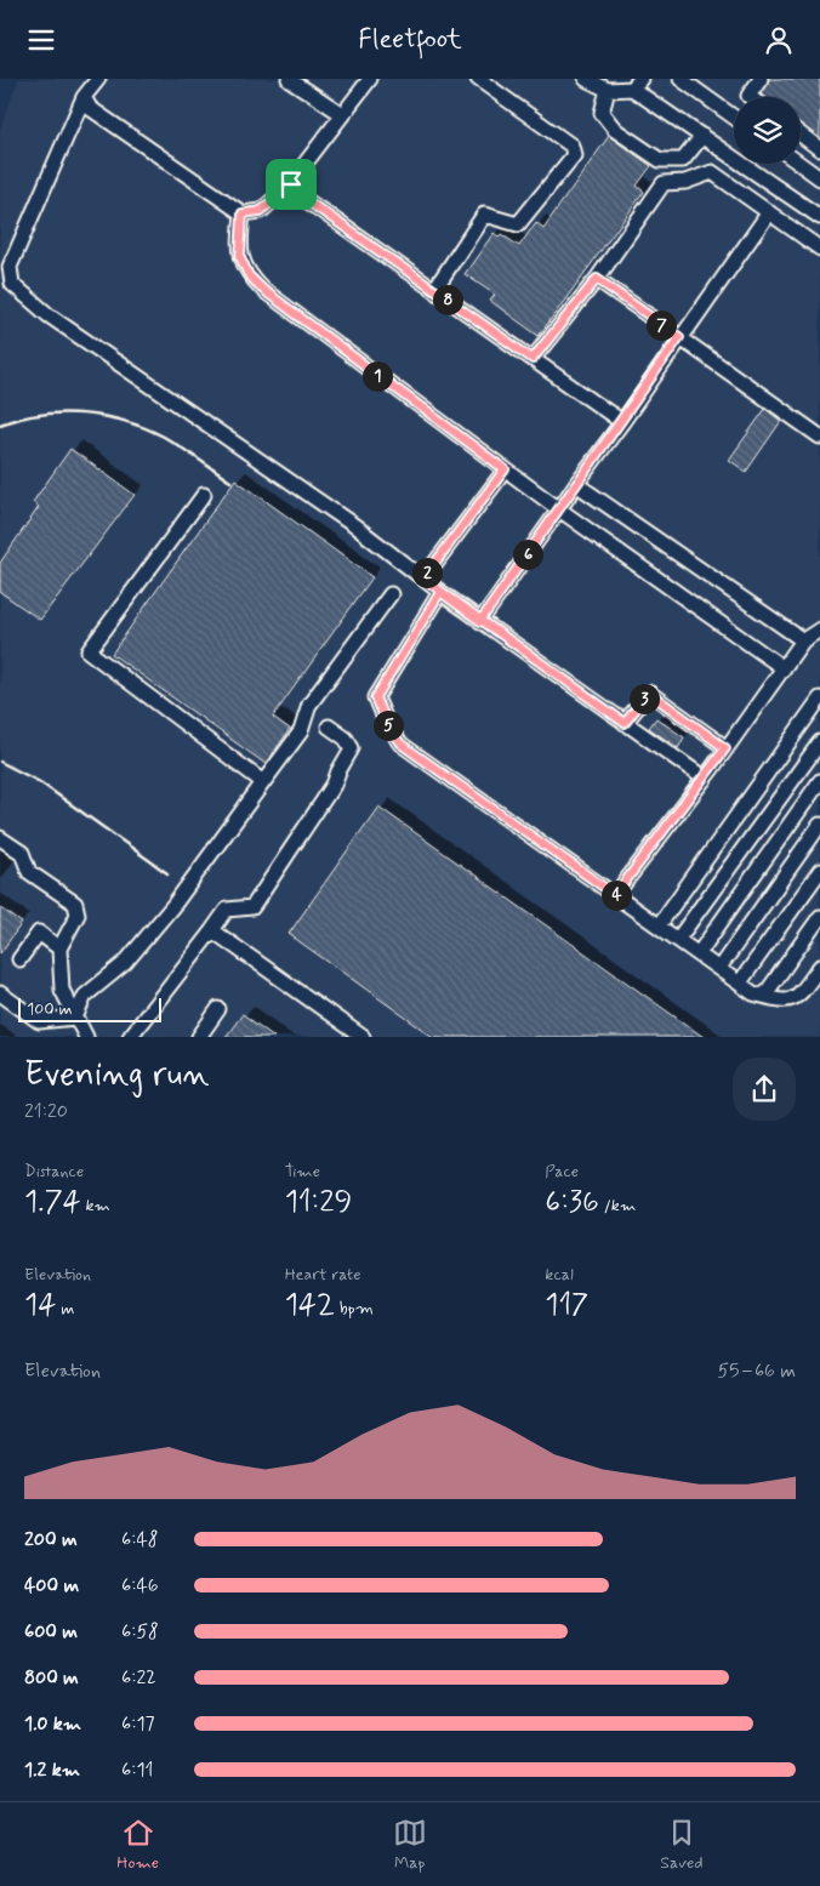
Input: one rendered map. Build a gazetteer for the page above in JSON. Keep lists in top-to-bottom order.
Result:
{
  "scale_bar": "100 m",
  "page": {
    "header": "Fleetfoot",
    "pins": [
      "8",
      "7",
      "1",
      "6",
      "2",
      "3",
      "5",
      "4"
    ],
    "scale": "100 m",
    "heading": ["Evening run", "21:20"],
    "stats": [
      ["Distance", "1.74 km"],
      ["Time", "11:29"],
      ["Pace", "6:36 /km"],
      ["Elevation", "14 m"],
      ["Heart rate", "142 bpm"],
      ["kcal", "117"]
    ],
    "chart": ["Elevation", "55–66 m"],
    "list": [
      {
        "name": "200 m",
        "note": "6:48"
      },
      {
        "name": "400 m",
        "note": "6:46"
      },
      {
        "name": "600 m",
        "note": "6:58"
      },
      {
        "name": "800 m",
        "note": "6:22"
      },
      {
        "name": "1.0 km",
        "note": "6:17"
      },
      {
        "name": "1.2 km",
        "note": "6:11"
      }
    ],
    "tabs": ["Home", "Map", "Saved"]
  }
}
